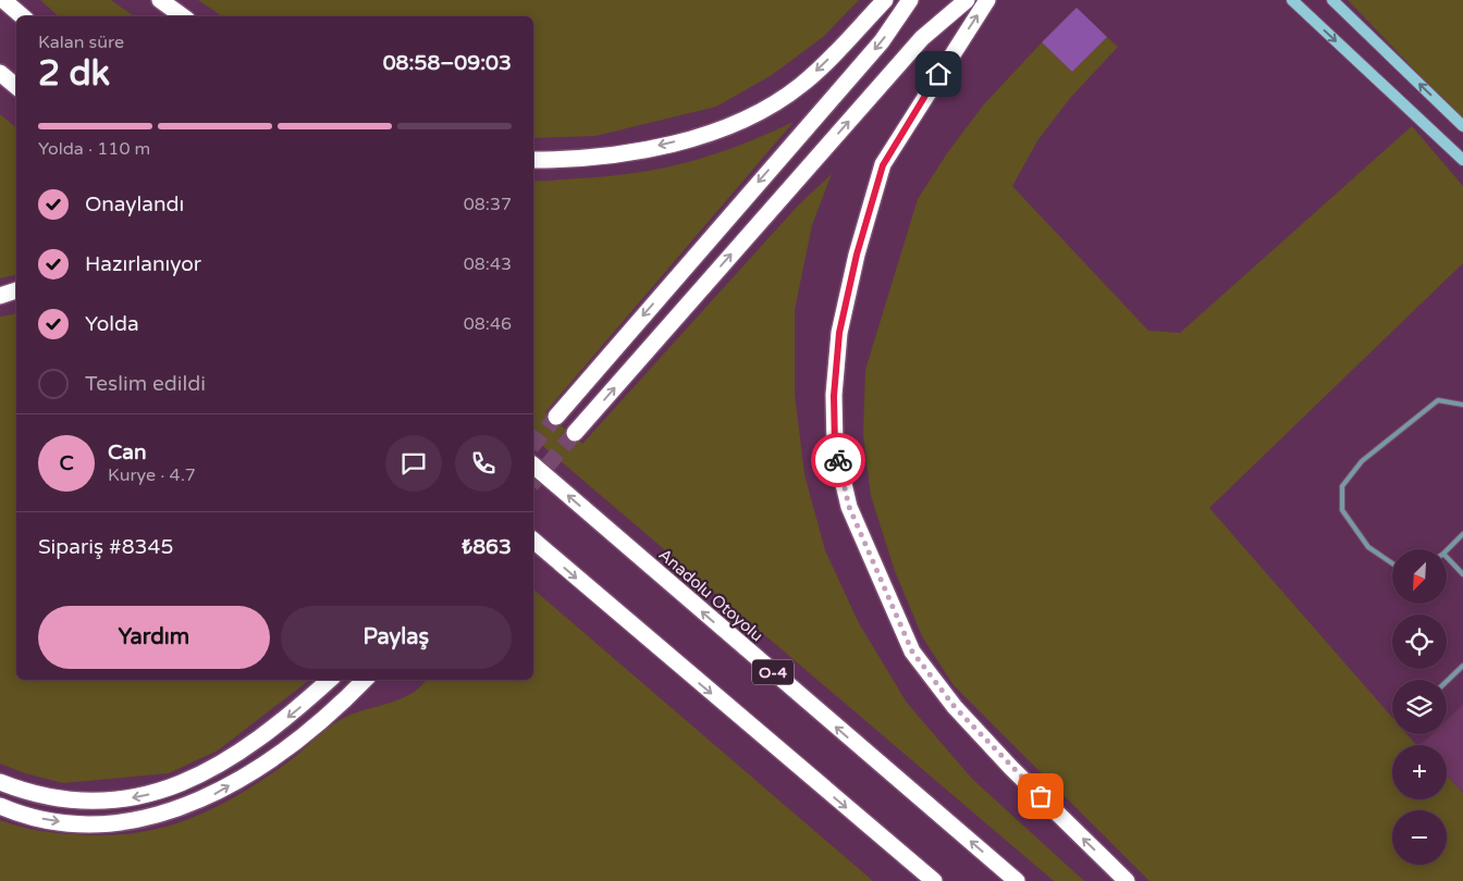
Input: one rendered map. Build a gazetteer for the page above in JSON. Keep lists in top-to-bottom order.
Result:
{
  "streets": {
    "highway": ["Anadolu Otoyolu", "O-4"]
  },
  "north": "bottom left",
  "page": {
    "heading": ["2 dk", "Kalan süre", "08:58–09:03"],
    "panel": [
      "Can",
      "Kurye · 4.7",
      "Sipariş #8345",
      "₺863"
    ],
    "bar": "Yolda · 110 m",
    "list": [
      ["Onaylandı", "08:37"],
      ["Hazırlanıyor", "08:43"],
      ["Yolda", "08:46"],
      "Teslim edildi"
    ],
    "round": "C",
    "map_buttons": ["+", "−"],
    "buttons": ["Yardım", "Paylaş"]
  }
}
